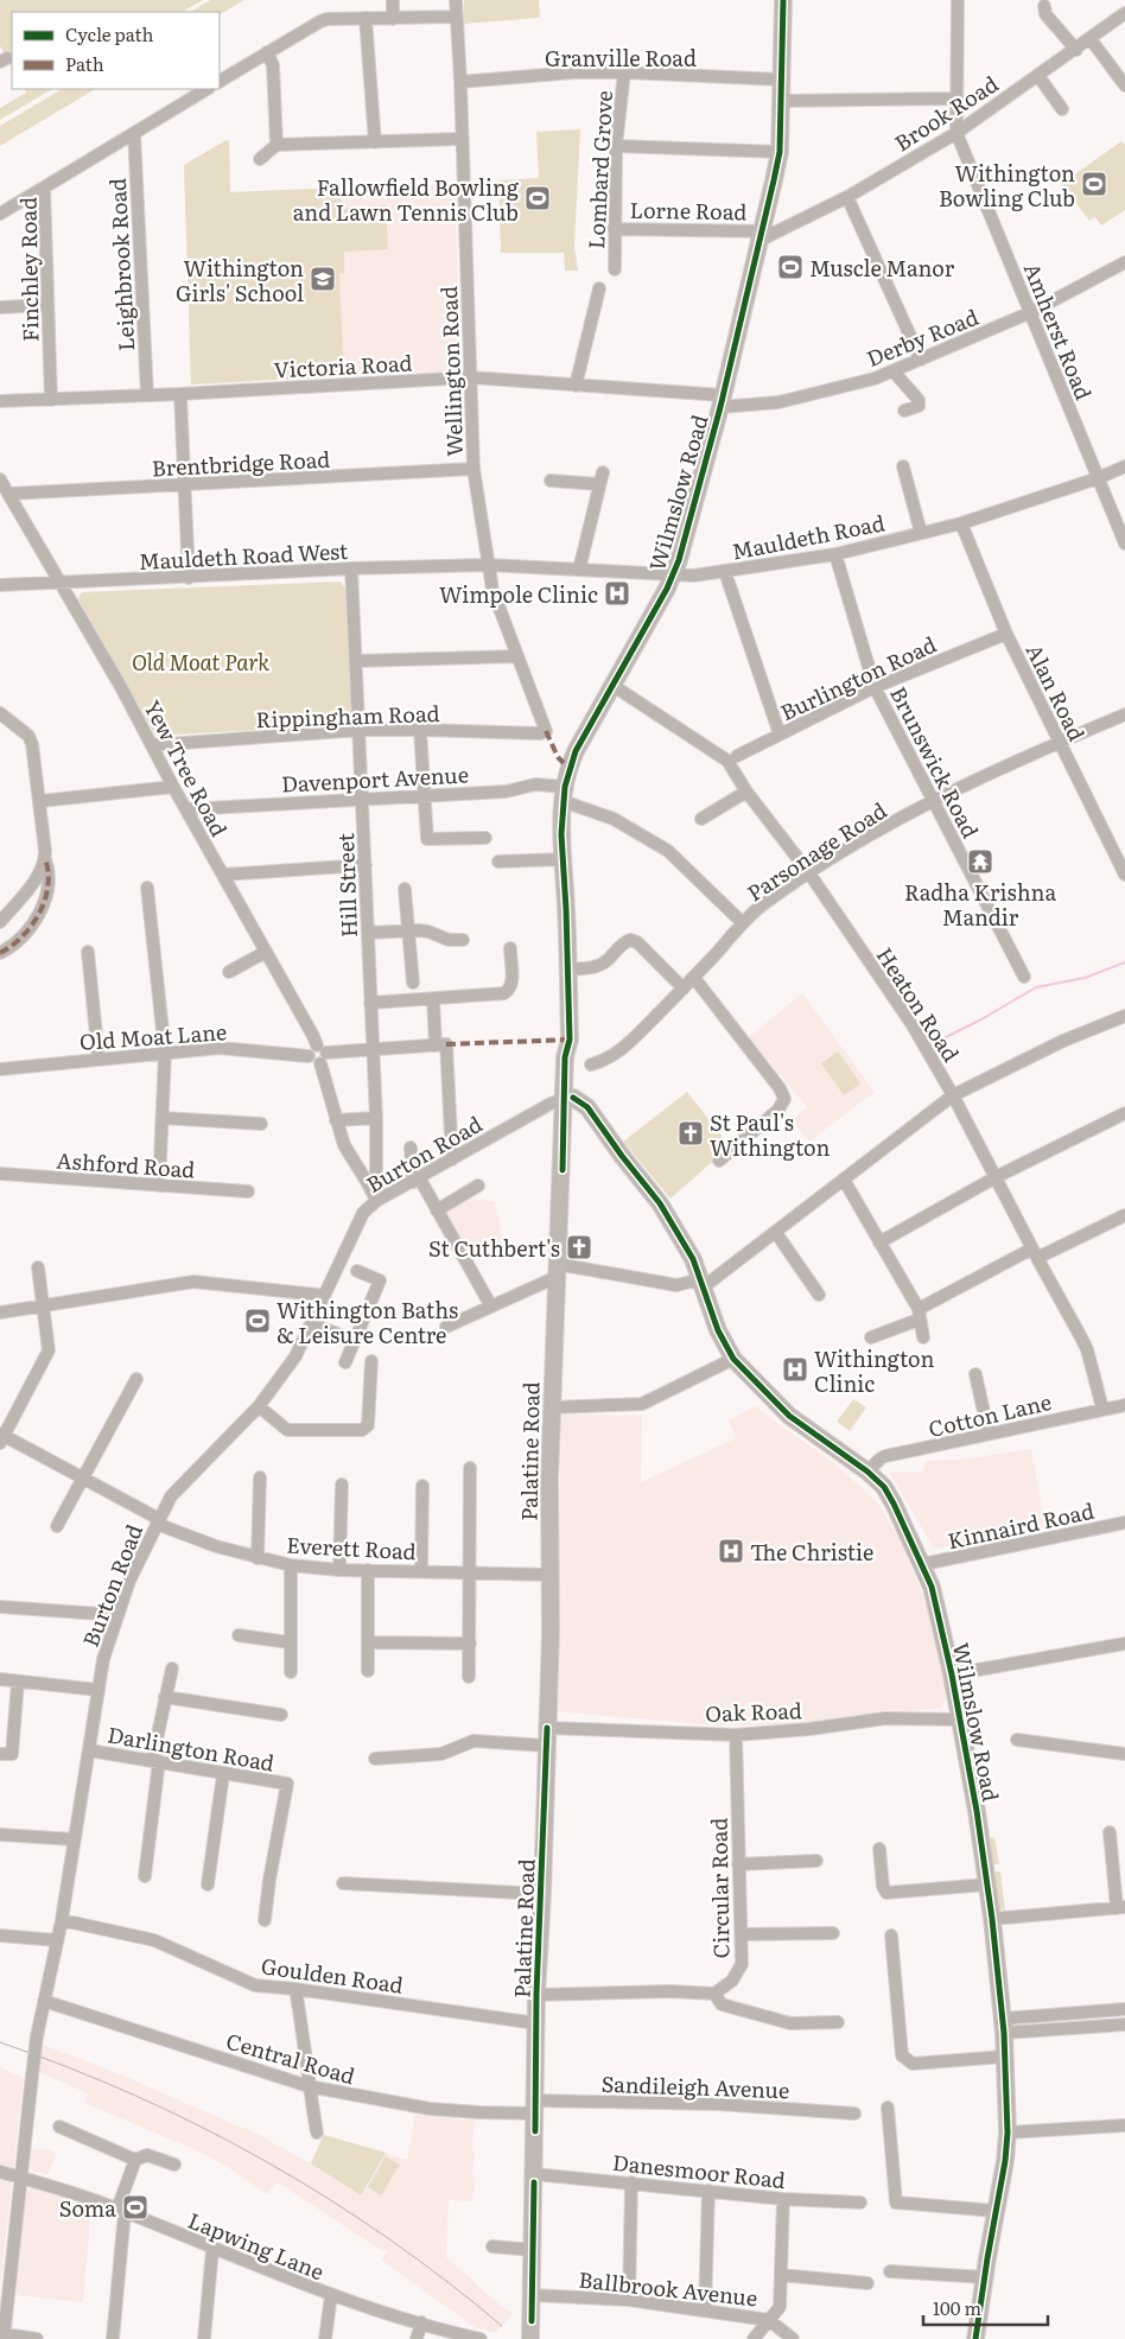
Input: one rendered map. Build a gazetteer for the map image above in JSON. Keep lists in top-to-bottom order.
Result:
{
  "streets": {
    "main road": ["Wilmslow Road", "Palatine Road"],
    "street": [
      "Granville Road",
      "Brook Road",
      "Lombard Grove",
      "Lorne Road",
      "Leighbrook Road",
      "Finchley Road",
      "Amherst Road",
      "Derby Road",
      "Victoria Road",
      "Wellington Road",
      "Brentbridge Road",
      "Mauldeth Road",
      "Mauldeth Road West",
      "Burlington Road",
      "Alan Road",
      "Rippingham Road",
      "Brunswick Road",
      "Yew Tree Road",
      "Davenport Avenue",
      "Parsonage Road",
      "Hill Street",
      "Heaton Road",
      "Old Moat Lane",
      "Burton Road",
      "Ashford Road",
      "Cotton Lane",
      "Kinnaird Road",
      "Everett Road",
      "Oak Road",
      "Darlington Road",
      "Circular Road",
      "Goulden Road",
      "Central Road",
      "Sandileigh Avenue",
      "Danesmoor Road",
      "Lapwing Lane",
      "Ballbrook Avenue"
    ]
  },
  "crossings": [
    ["Granville Road", "Lombard Grove"],
    ["Granville Road", "Wellington Road"],
    ["Granville Road", "Wilmslow Road"],
    ["Brook Road", "Lorne Road"],
    ["Brook Road", "Amherst Road"],
    ["Brook Road", "Wilmslow Road"],
    ["Lombard Grove", "Lorne Road"],
    ["Lorne Road", "Wilmslow Road"],
    ["Leighbrook Road", "Finchley Road"],
    ["Leighbrook Road", "Victoria Road"],
    ["Finchley Road", "Victoria Road"],
    ["Amherst Road", "Derby Road"],
    ["Amherst Road", "Mauldeth Road"],
    ["Derby Road", "Victoria Road"],
    ["Derby Road", "Wilmslow Road"],
    ["Victoria Road", "Wellington Road"],
    ["Victoria Road", "Wilmslow Road"],
    ["Wellington Road", "Brentbridge Road"],
    ["Wellington Road", "Mauldeth Road"],
    ["Wellington Road", "Mauldeth Road West"],
    ["Wellington Road", "Rippingham Road"],
    ["Brentbridge Road", "Yew Tree Road"],
    ["Wilmslow Road", "Mauldeth Road"],
    ["Wilmslow Road", "Davenport Avenue"],
    ["Wilmslow Road", "Heaton Road"],
    ["Wilmslow Road", "Burton Road"],
    ["Wilmslow Road", "Cotton Lane"],
    ["Wilmslow Road", "Palatine Road"],
    ["Wilmslow Road", "Kinnaird Road"],
    ["Wilmslow Road", "Oak Road"],
    ["Mauldeth Road", "Mauldeth Road West"],
    ["Mauldeth Road", "Alan Road"],
    ["Mauldeth Road", "Brunswick Road"],
    ["Mauldeth Road West", "Yew Tree Road"],
    ["Mauldeth Road West", "Hill Street"],
    ["Burlington Road", "Alan Road"],
    ["Burlington Road", "Brunswick Road"],
    ["Alan Road", "Parsonage Road"],
    ["Rippingham Road", "Yew Tree Road"],
    ["Rippingham Road", "Hill Street"],
    ["Brunswick Road", "Parsonage Road"],
    ["Yew Tree Road", "Davenport Avenue"],
    ["Yew Tree Road", "Old Moat Lane"],
    ["Davenport Avenue", "Parsonage Road"],
    ["Davenport Avenue", "Hill Street"],
    ["Parsonage Road", "Heaton Road"],
    ["Hill Street", "Old Moat Lane"],
    ["Hill Street", "Burton Road"],
    ["Heaton Road", "Cotton Lane"],
    ["Burton Road", "Palatine Road"],
    ["Burton Road", "Everett Road"],
    ["Burton Road", "Darlington Road"],
    ["Burton Road", "Goulden Road"],
    ["Burton Road", "Central Road"],
    ["Burton Road", "Lapwing Lane"],
    ["Palatine Road", "Everett Road"],
    ["Palatine Road", "Oak Road"],
    ["Palatine Road", "Goulden Road"],
    ["Palatine Road", "Central Road"],
    ["Palatine Road", "Sandileigh Avenue"],
    ["Palatine Road", "Danesmoor Road"],
    ["Palatine Road", "Ballbrook Avenue"],
    ["Oak Road", "Circular Road"],
    ["Central Road", "Sandileigh Avenue"]
  ],
  "parks": ["Old Moat Park"],
  "places": {
    "sports": [
      "Withington Bowling Club",
      "Fallowfield Bowling and Lawn Tennis Club",
      "Muscle Manor",
      "Withington Baths & Leisure Centre",
      "Soma"
    ],
    "school or university": ["Withington Girls' School"],
    "hospital": ["Wimpole Clinic", "Withington Clinic", "The Christie"],
    "temple": ["Radha Krishna Mandir"],
    "church": ["St Paul's Withington", "St Cuthbert's"]
  },
  "legend": ["Cycle path", "Path"],
  "scale_bar": "100 m"
}
